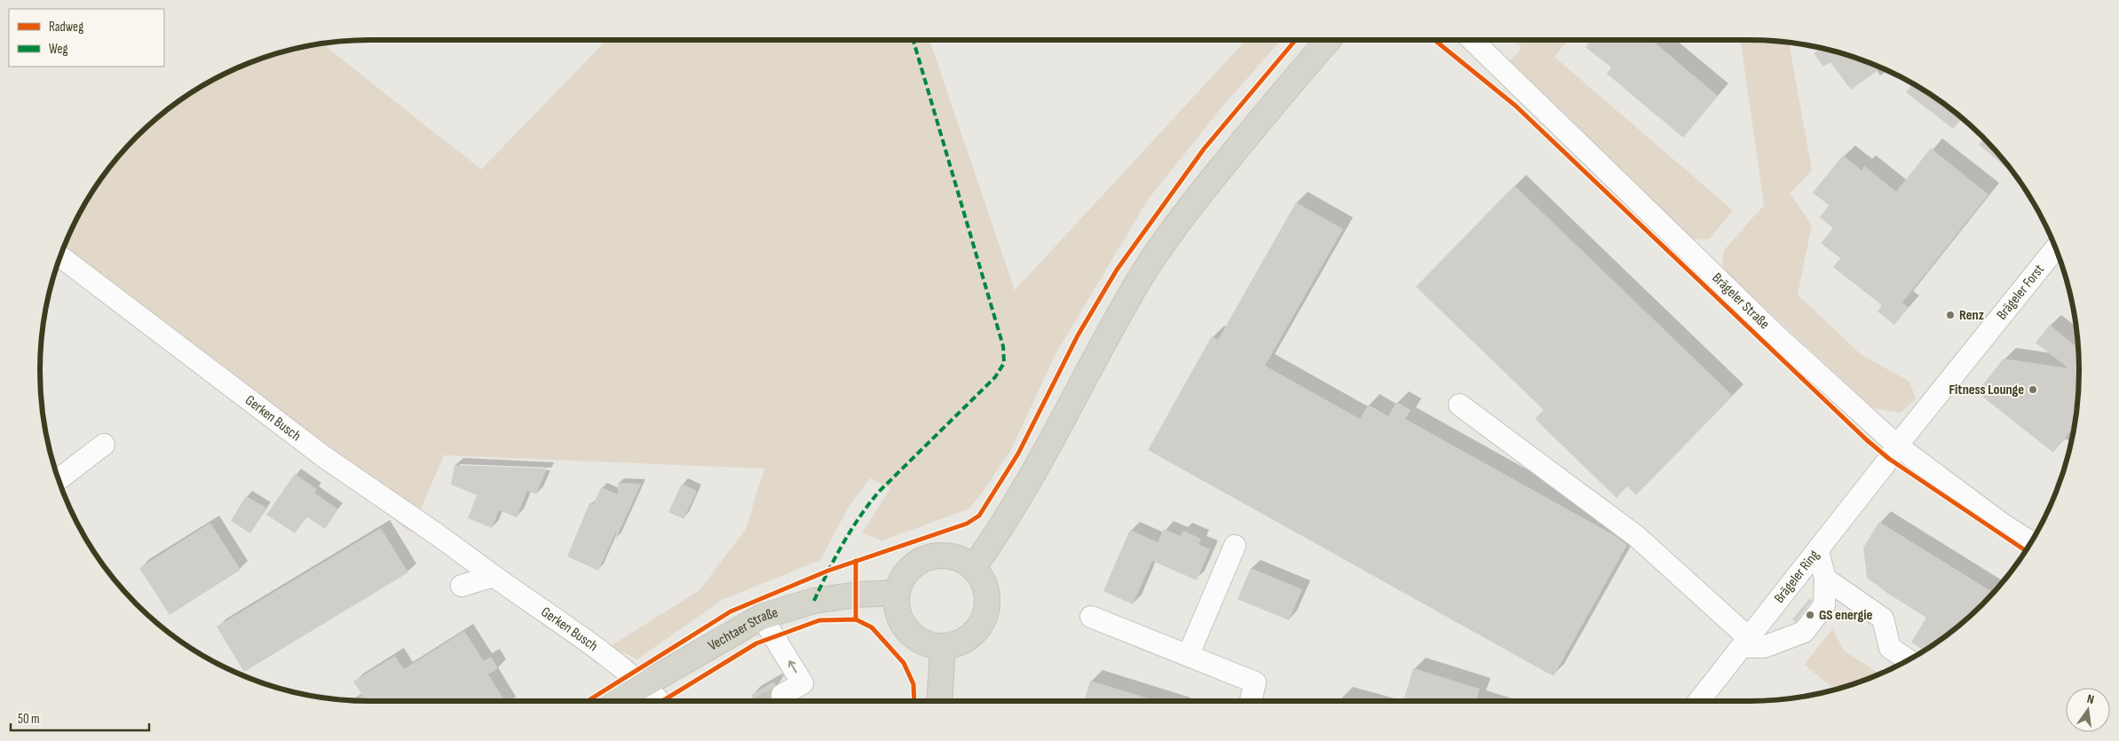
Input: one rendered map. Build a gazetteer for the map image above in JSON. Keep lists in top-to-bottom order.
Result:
{
  "streets": {
    "main road": ["Vechtaer Straße"],
    "street": [
      "Brägeler Forst",
      "Brägeler Straße",
      "Gerken Busch",
      "Brägeler Ring"
    ]
  },
  "crossings": [
    ["Brägeler Forst", "Brägeler Straße"],
    ["Brägeler Forst", "Brägeler Ring"],
    ["Brägeler Straße", "Brägeler Ring"],
    ["Gerken Busch", "Vechtaer Straße"]
  ],
  "places": ["Renz", "Fitness Lounge", "GS energie"],
  "legend": ["Radweg", "Weg"],
  "scale_bar": "50 m",
  "north": "top"
}
